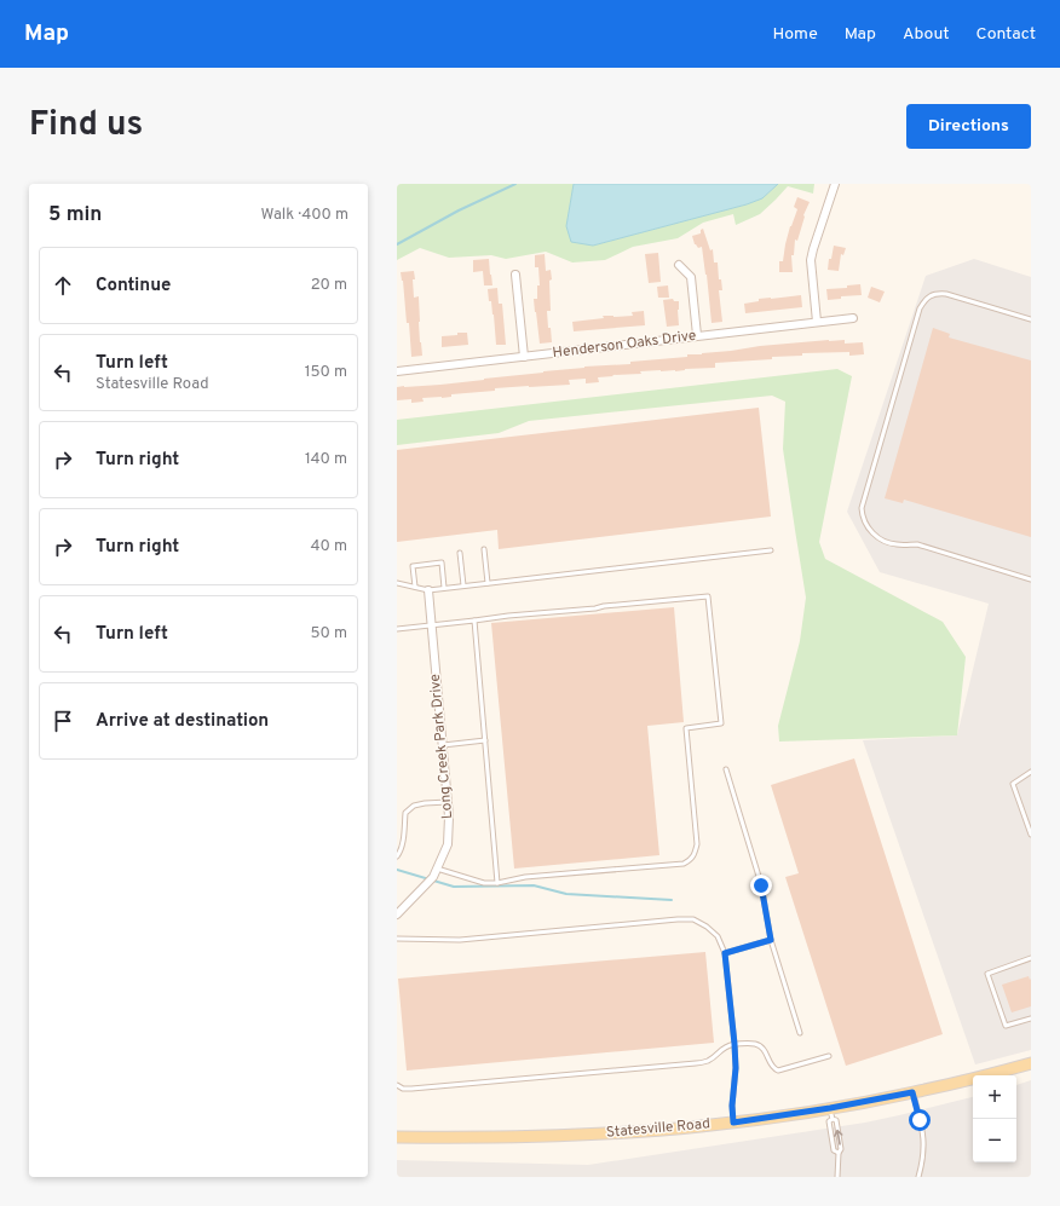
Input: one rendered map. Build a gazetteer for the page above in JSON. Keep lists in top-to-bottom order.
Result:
{
  "streets": {
    "main road": ["Statesville Road"],
    "street": ["Henderson Oaks Drive", "Long Creek Park Drive"]
  },
  "page": {
    "header": "Map",
    "nav": [
      "Home",
      "Map",
      "About",
      "Contact"
    ],
    "title": "Find us",
    "buttons": "Directions",
    "heading": ["5 min", "Walk · 400 m"],
    "list": [
      ["Continue", "20 m"],
      ["Turn left", "Statesville Road", "150 m"],
      ["Turn right", "140 m"],
      ["Turn right", "40 m"],
      ["Turn left", "50 m"],
      "Arrive at destination"
    ],
    "map_buttons": ["+", "−"]
  }
}
